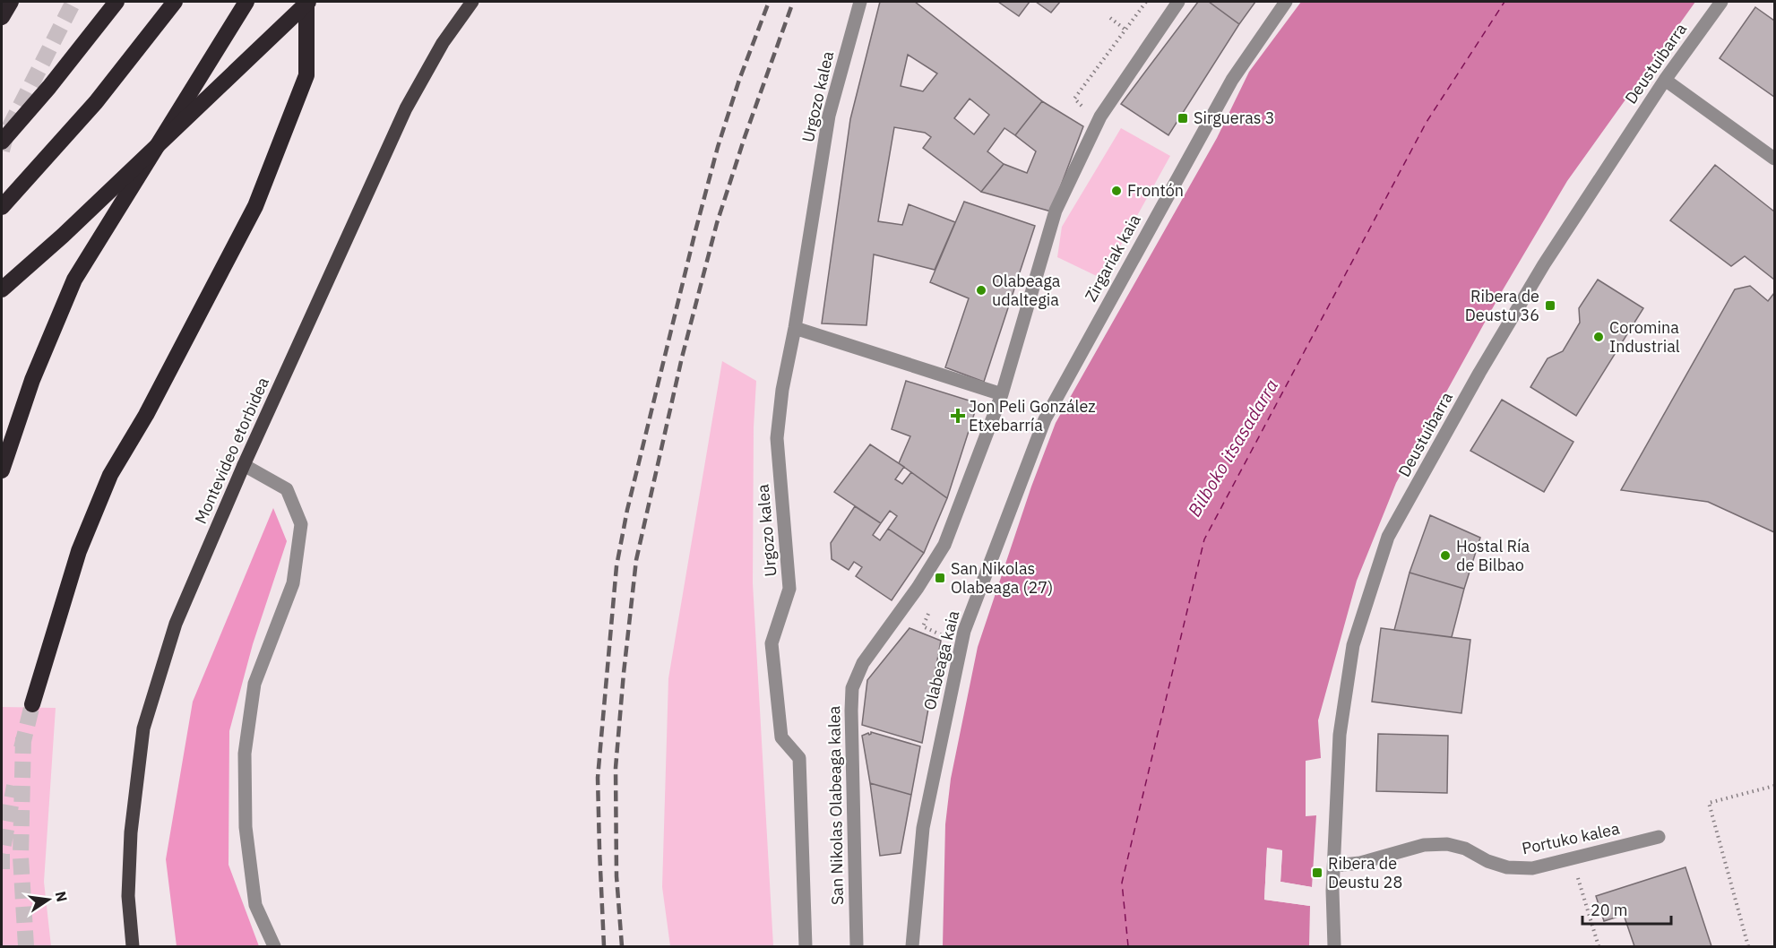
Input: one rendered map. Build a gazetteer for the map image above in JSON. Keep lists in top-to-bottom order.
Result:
{
  "streets": {
    "main road": ["Montevideo etorbidea"],
    "street": [
      "Deustuibarra",
      "Urgozo kalea",
      "Zirgariak kaia",
      "Olabeaga kaia",
      "San Nikolas Olabeaga kalea",
      "Portuko kalea"
    ]
  },
  "crossings": [
    ["Deustuibarra", "Portuko kalea"],
    ["Zirgariak kaia", "Olabeaga kaia"]
  ],
  "water": ["Bilboko itsasadarra"],
  "places": {
    "transit": [
      "Sirgueras 3",
      "Ribera de Deustu 36",
      "San Nikolas Olabeaga (27)",
      "Ribera de Deustu 28"
    ],
    "other": [
      "Frontón",
      "Olabeaga udaltegia",
      "Coromina Industrial",
      "Hostal Ría de Bilbao"
    ],
    "health": ["Jon Peli González Etxebarría"]
  },
  "scale_bar": "20 m",
  "north": "right"
}
